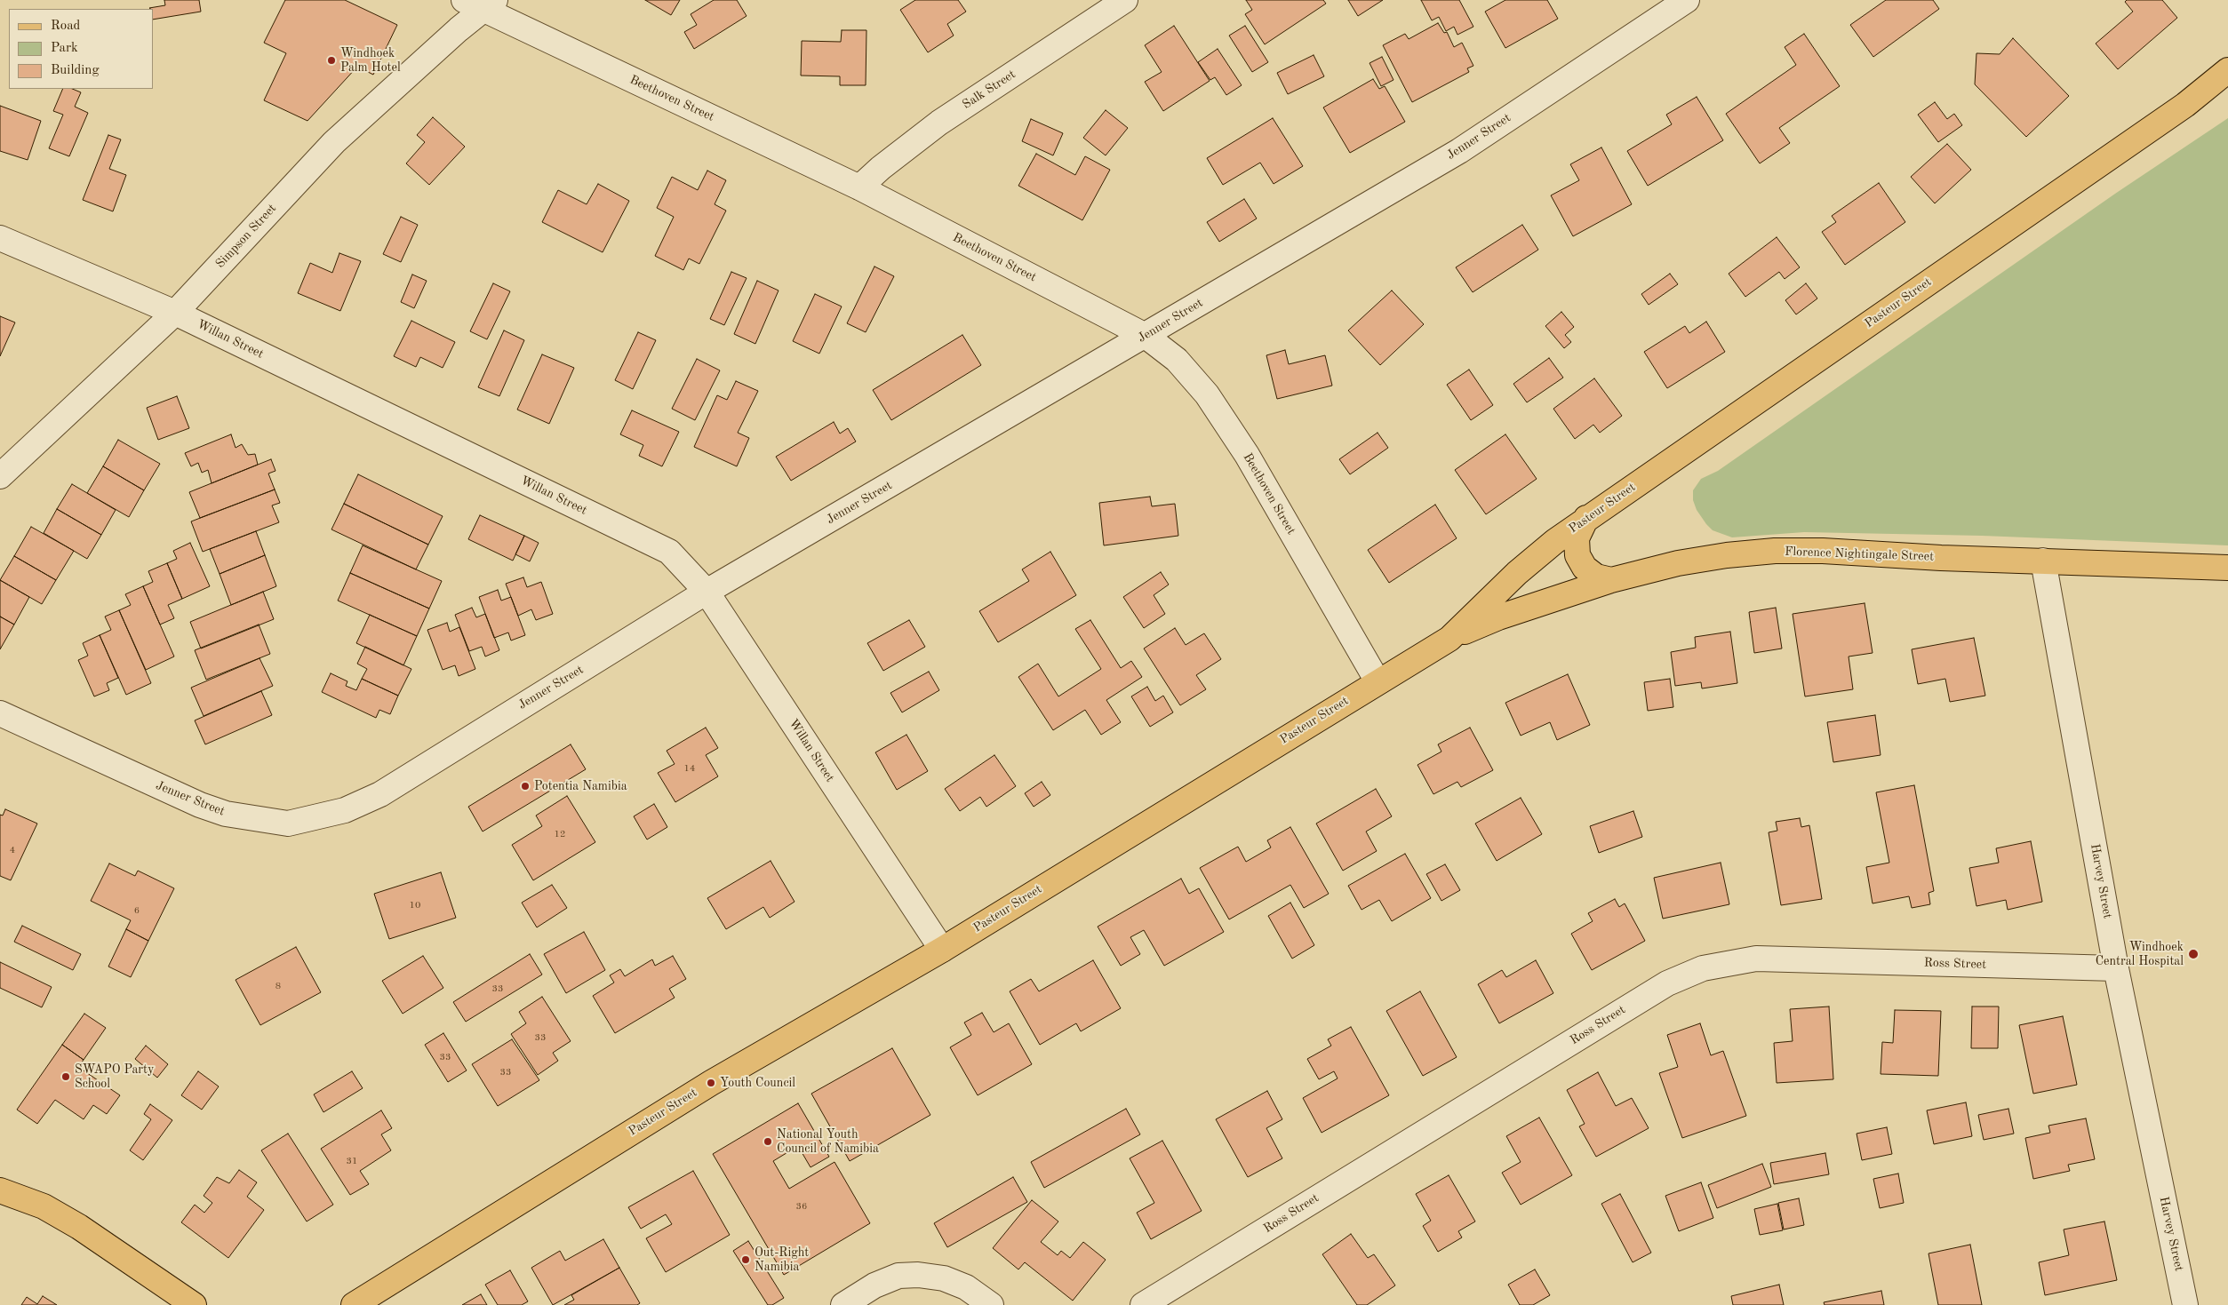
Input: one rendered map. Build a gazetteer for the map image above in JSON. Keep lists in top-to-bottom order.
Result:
{
  "streets": {
    "main road": ["Pasteur Street", "Florence Nightingale Street"],
    "street": [
      "Salk Street",
      "Beethoven Street",
      "Jenner Street",
      "Simpson Street",
      "Willan Street",
      "Harvey Street",
      "Ross Street"
    ]
  },
  "crossings": [
    ["Salk Street", "Beethoven Street"],
    ["Beethoven Street", "Jenner Street"],
    ["Beethoven Street", "Simpson Street"],
    ["Beethoven Street", "Pasteur Street"],
    ["Jenner Street", "Willan Street"],
    ["Simpson Street", "Willan Street"],
    ["Pasteur Street", "Willan Street"],
    ["Pasteur Street", "Florence Nightingale Street"],
    ["Florence Nightingale Street", "Harvey Street"],
    ["Harvey Street", "Ross Street"]
  ],
  "places": [
    "Windhoek Palm Hotel",
    "Potentia Namibia",
    "Windhoek Central Hospital",
    "SWAPO Party School",
    "Youth Council",
    "National Youth Council of Namibia",
    "Out-Right Namibia"
  ],
  "house_numbers": [
    "14",
    "12",
    "4",
    "10",
    "6",
    "8",
    "33",
    "33",
    "33",
    "33",
    "31",
    "36"
  ],
  "legend": ["Road", "Park", "Building"]
}
